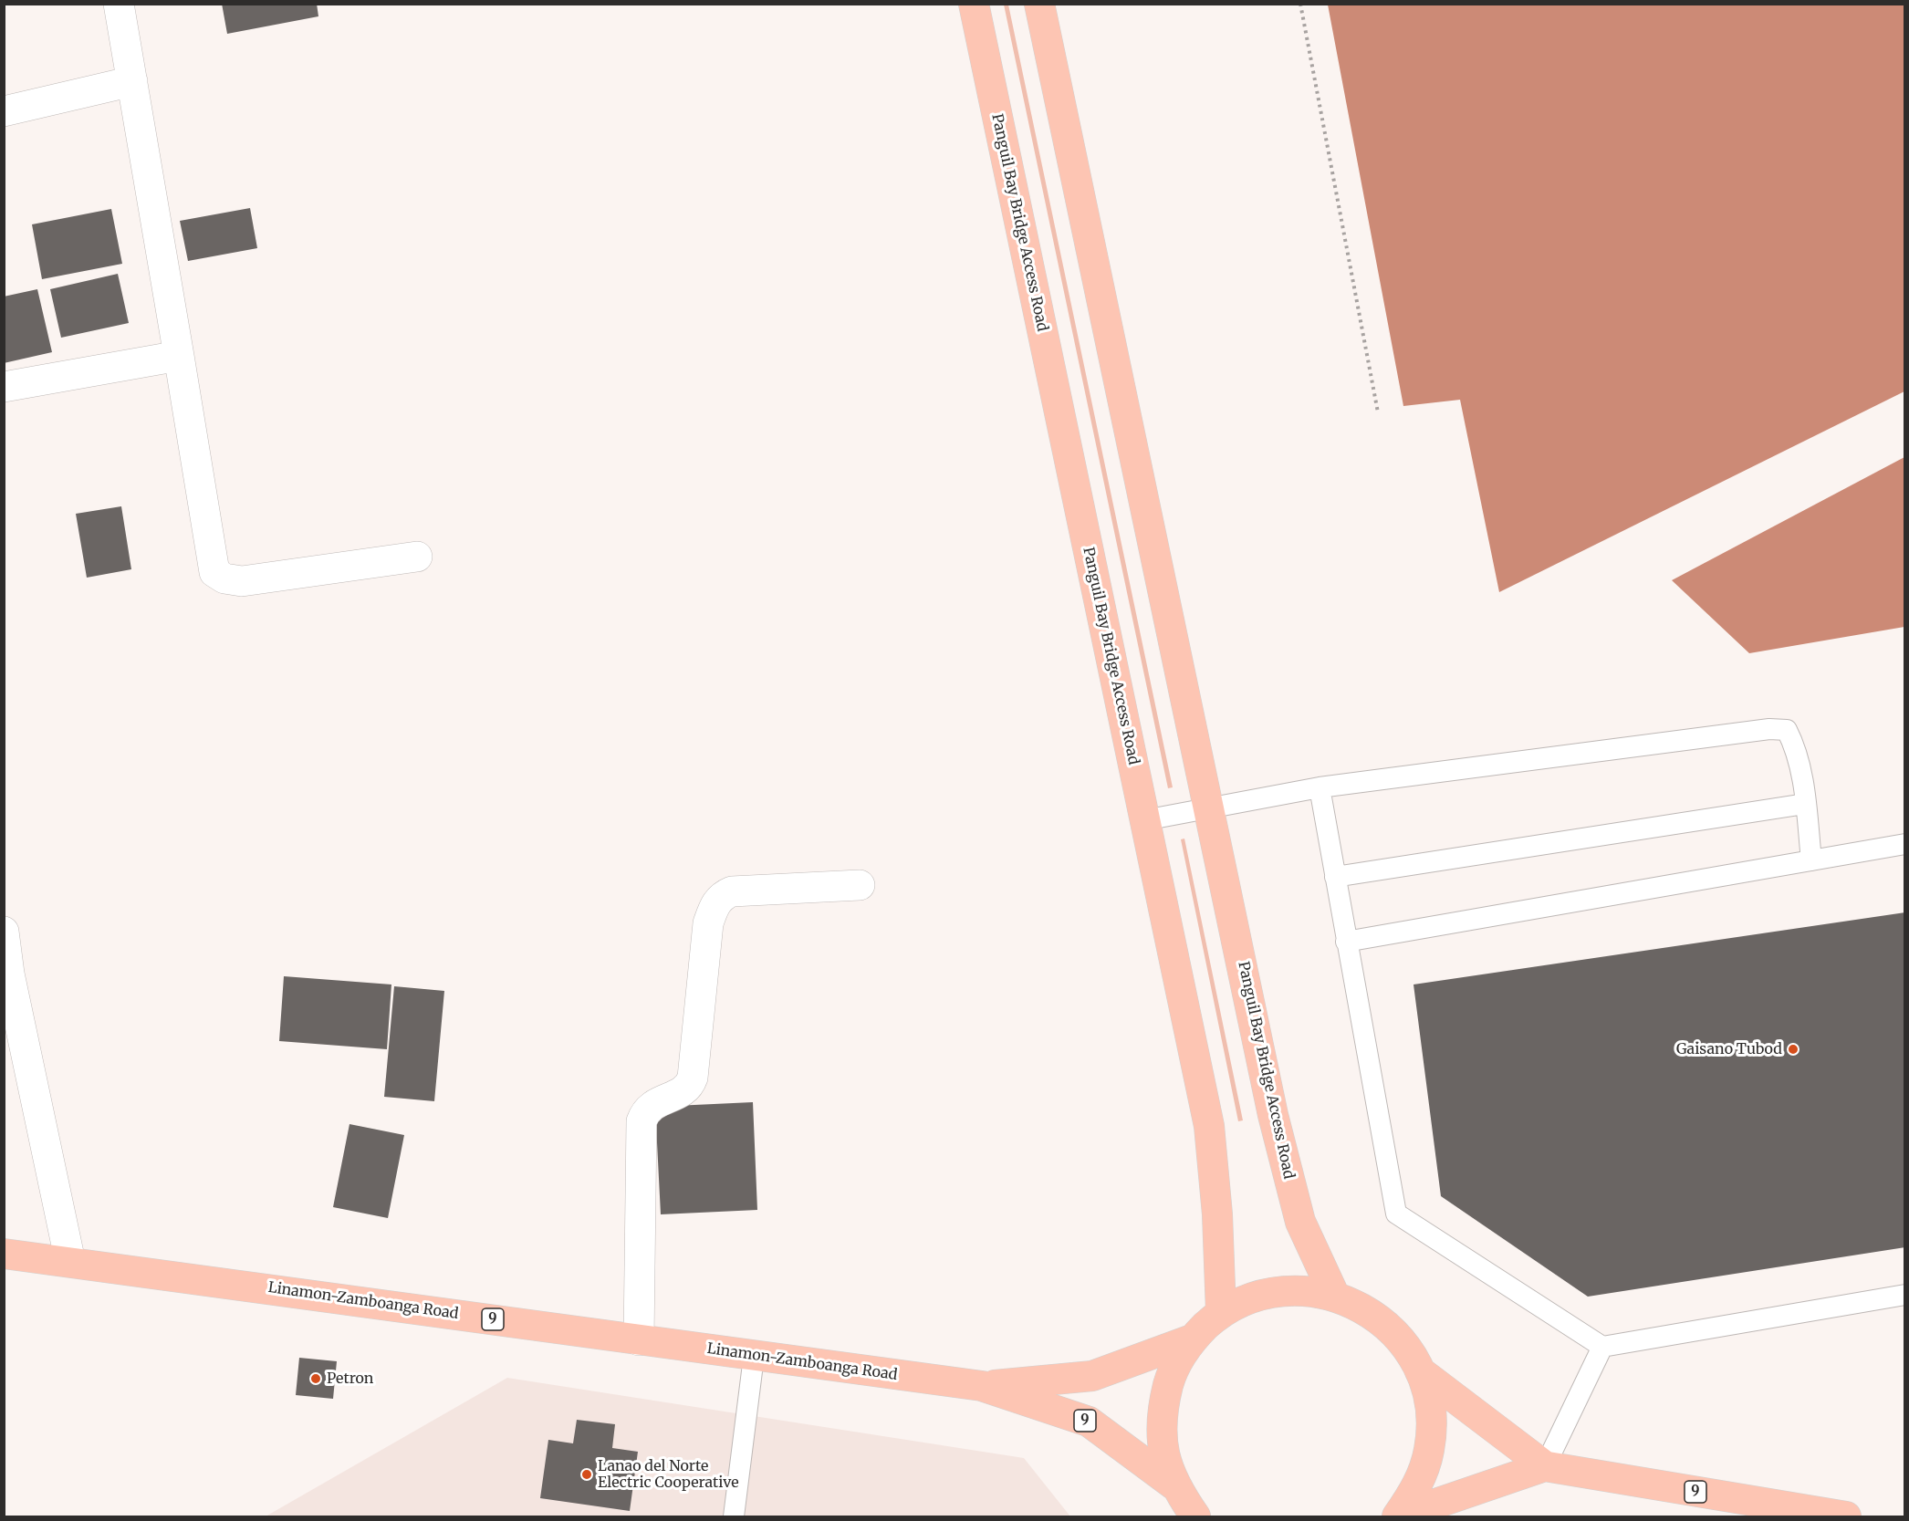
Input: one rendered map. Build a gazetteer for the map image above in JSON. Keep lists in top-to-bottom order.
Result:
{
  "streets": {
    "highway": ["Panguil Bay Bridge Access Road", "Linamon-Zamboanga Road", "9"]
  },
  "crossings": [
    ["Panguil Bay Bridge Access Road", "9"],
    ["Linamon-Zamboanga Road", "9"]
  ],
  "places": ["Gaisano Tubod", "Petron", "Lanao del Norte Electric Cooperative"]
}
